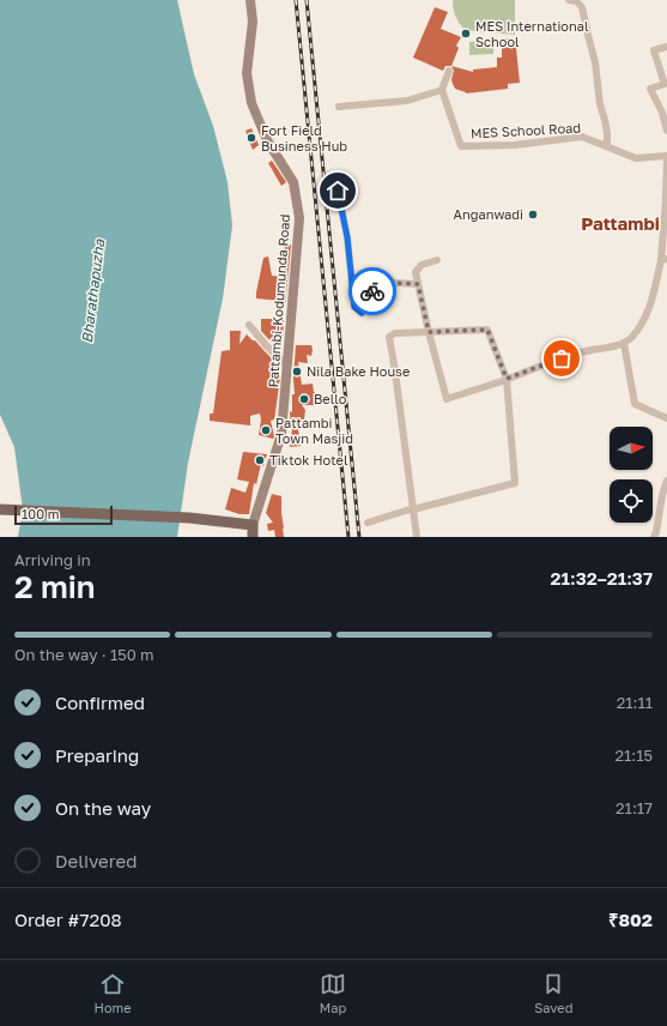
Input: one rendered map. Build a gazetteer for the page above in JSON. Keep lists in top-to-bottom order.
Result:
{
  "streets": {
    "main road": ["Pattambi-Kodumunda Road"],
    "street": ["MES School Road"]
  },
  "districts": ["Pattambi"],
  "water": ["Bharathapuzha"],
  "places": [
    "MES International School",
    "Fort Field Business Hub",
    "Anganwadi",
    "Nila Bake House",
    "Bello",
    "Pattambi Town Masjid",
    "Tiktok Hotel"
  ],
  "scale_bar": "100 m",
  "north": "right",
  "page": {
    "scale": "100 m",
    "heading": ["2 min", "Arriving in", "21:32–21:37"],
    "panel": ["Order #7208", "₹802"],
    "bar": "On the way · 150 m",
    "list": [
      ["Confirmed", "21:11"],
      ["Preparing", "21:15"],
      ["On the way", "21:17"],
      "Delivered"
    ],
    "tabs": ["Home", "Map", "Saved"]
  }
}
